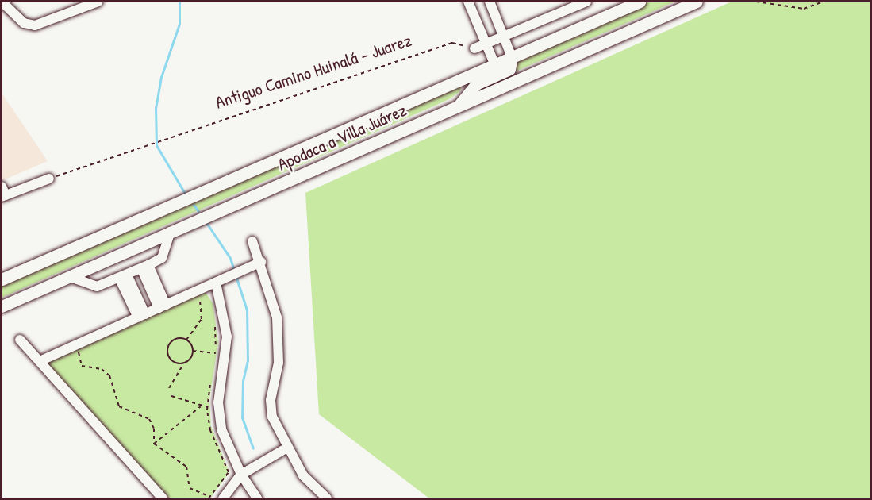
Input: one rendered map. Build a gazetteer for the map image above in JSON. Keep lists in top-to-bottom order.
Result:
{
  "streets": {
    "main road": ["Apodaca a Villa Juárez"],
    "path": ["Antiguo Camino Huinalá - Juarez"]
  }
}
